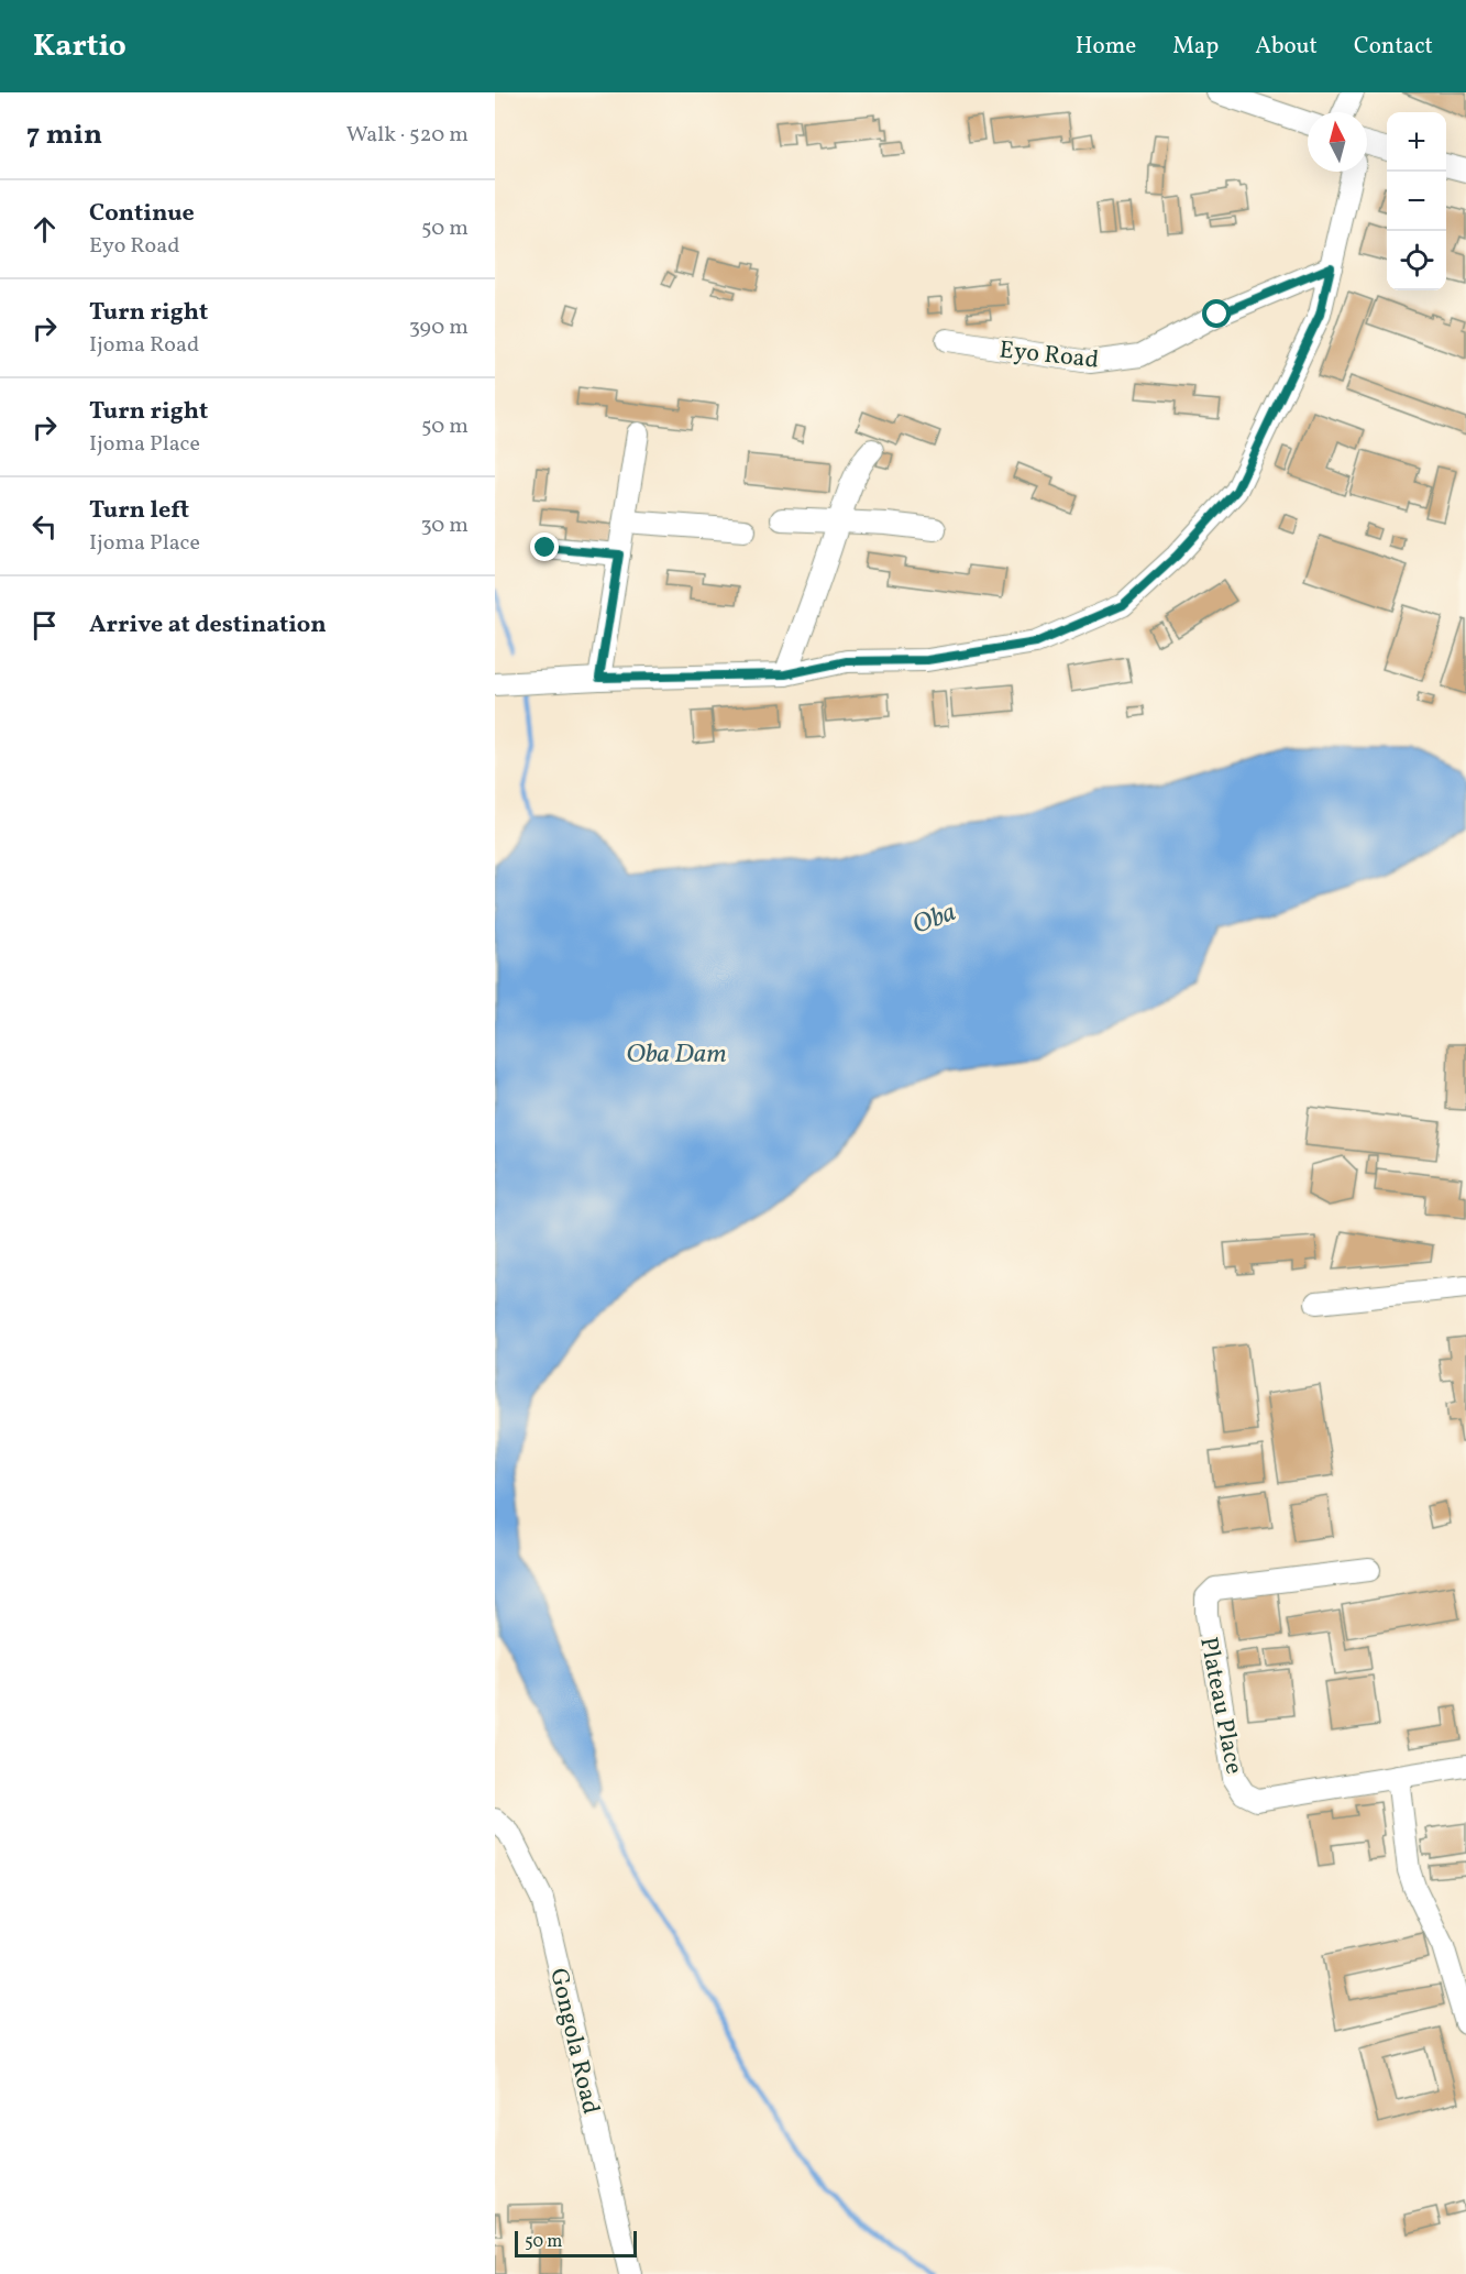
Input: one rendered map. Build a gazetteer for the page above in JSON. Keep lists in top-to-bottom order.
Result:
{
  "streets": {
    "street": ["Eyo Road", "Plateau Place", "Gongola Road"]
  },
  "water": ["Oba", "Oba Dam"],
  "scale_bar": "50 m",
  "north": "top",
  "page": {
    "header": "Kartio",
    "nav": [
      "Home",
      "Map",
      "About",
      "Contact"
    ],
    "heading": ["7 min", "Walk · 520 m"],
    "map_buttons": ["+", "−"],
    "list": [
      ["Continue", "Eyo Road", "50 m"],
      ["Turn right", "Ijoma Road", "390 m"],
      ["Turn right", "Ijoma Place", "50 m"],
      ["Turn left", "Ijoma Place", "30 m"],
      "Arrive at destination"
    ],
    "scale": "50 m"
  }
}
